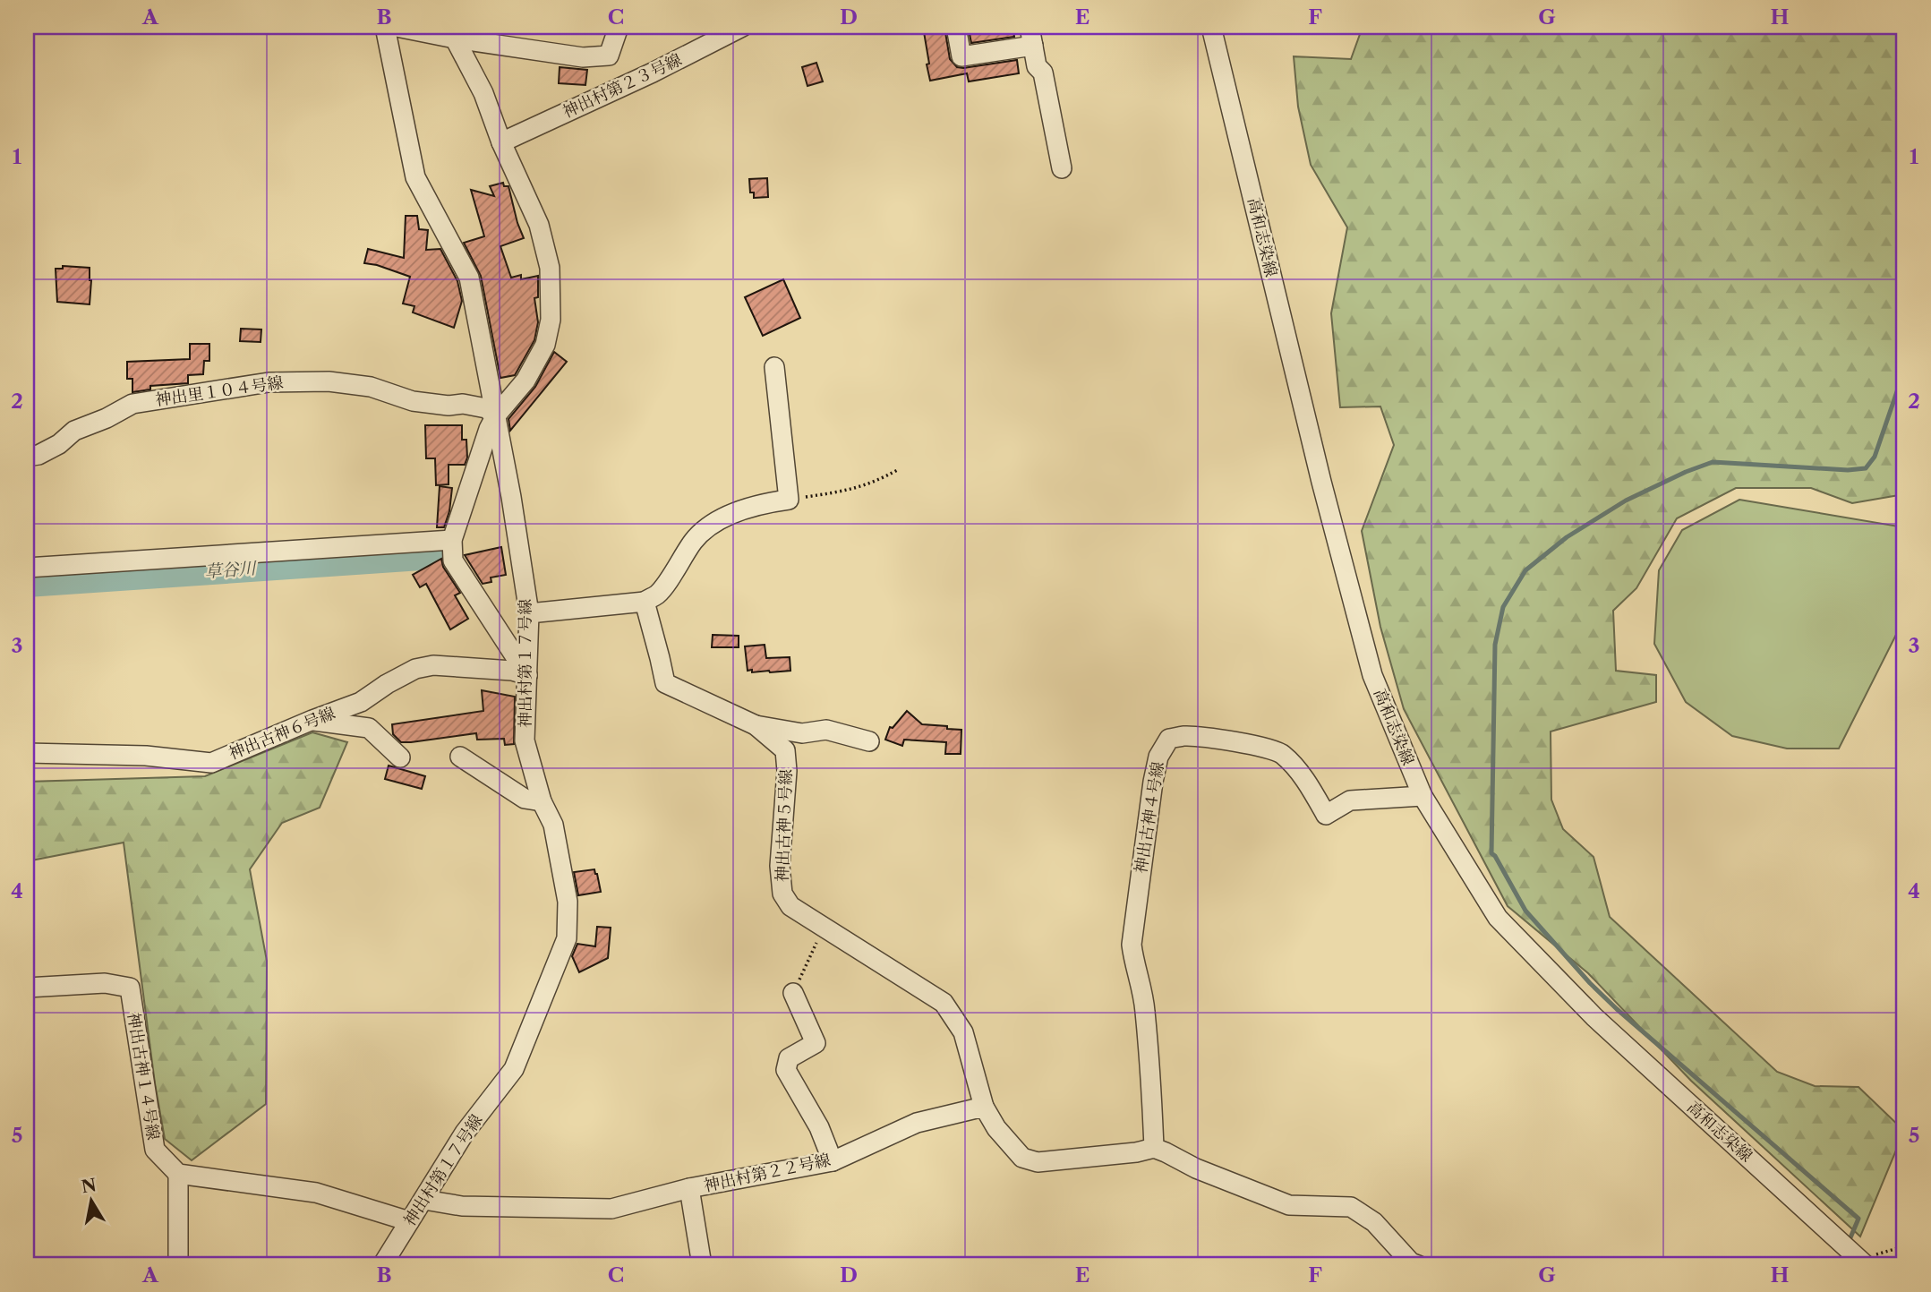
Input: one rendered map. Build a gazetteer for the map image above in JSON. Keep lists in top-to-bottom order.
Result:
{
  "streets": {
    "street": [
      "神出村第２３号線",
      "高和志染線",
      "神出里１０４号線",
      "神出村第１７号線",
      "神出古神６号線",
      "神出古神４号線",
      "神出古神５号線",
      "神出古神１４号線",
      "神出村第２２号線"
    ]
  },
  "crossings": [
    ["高和志染線", "神出古神４号線"],
    ["神出里１０４号線", "神出村第１７号線"],
    ["神出村第１７号線", "神出古神６号線"],
    ["神出村第１７号線", "神出村第２２号線"],
    ["神出古神５号線", "神出村第２２号線"]
  ],
  "water": ["草谷川"],
  "north": "top",
  "grid": {
    "columns": [
      "A",
      "B",
      "C",
      "D",
      "E",
      "F",
      "G",
      "H"
    ],
    "rows": [
      "1",
      "2",
      "3",
      "4",
      "5"
    ]
  }
}
